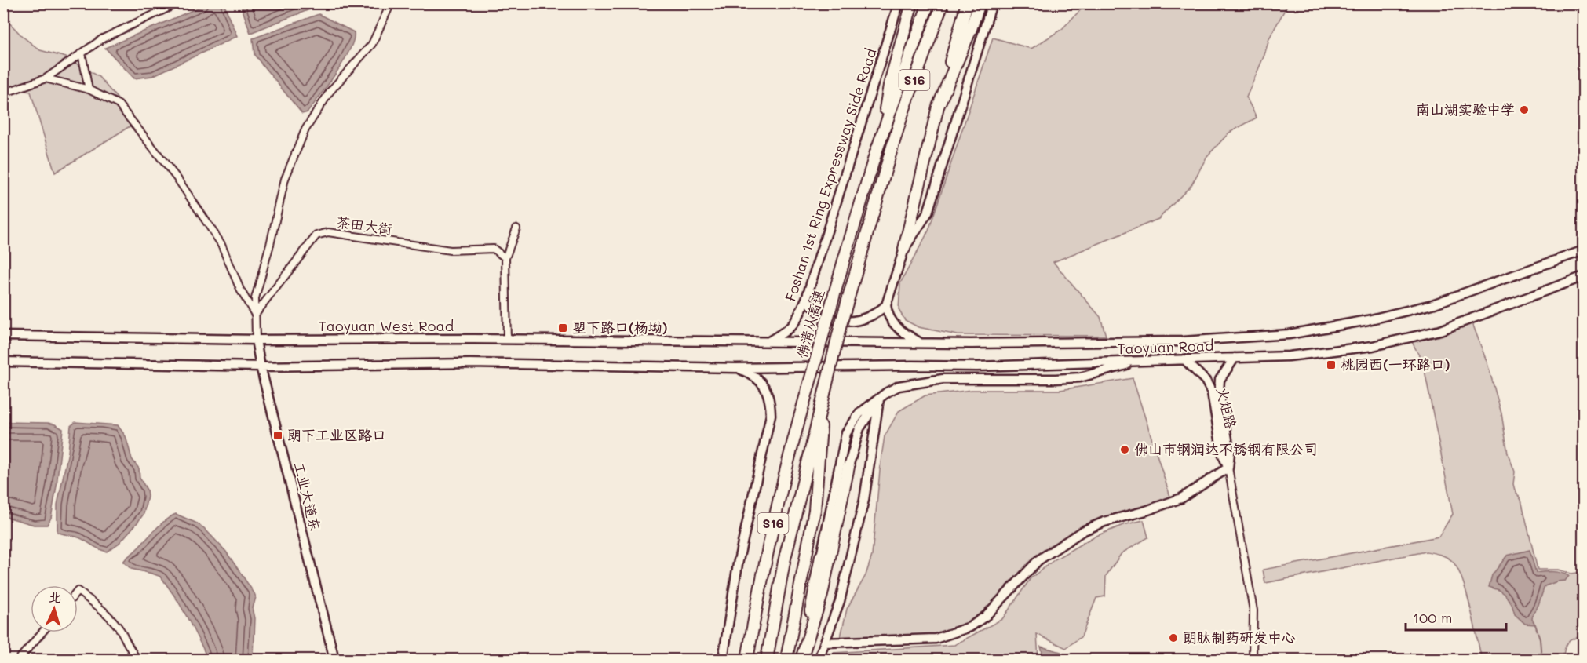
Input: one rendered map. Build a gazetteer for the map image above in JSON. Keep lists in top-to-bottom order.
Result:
{
  "streets": {
    "highway": ["S16", "佛清从高速"],
    "main road": [
      "Foshan 1st Ring Expressway Side Road",
      "Taoyuan West Road",
      "Taoyuan Road",
      "火炬路",
      "工业大道东"
    ],
    "street": ["茶田大街"]
  },
  "crossings": [
    ["Foshan 1st Ring Expressway Side Road", "Taoyuan West Road"],
    ["Foshan 1st Ring Expressway Side Road", "Taoyuan Road"],
    ["Taoyuan West Road", "Taoyuan Road"],
    ["Taoyuan West Road", "工业大道东"],
    ["Taoyuan Road", "火炬路"]
  ],
  "places": {
    "other": ["南山湖实验中学", "佛山市钢润达不锈钢有限公司", "朗肽制药研发中心"],
    "transit": ["塱下路口(杨坳)", "桃园西(一环路口)", "朗下工业区路口"]
  },
  "scale_bar": "100 m",
  "north": "top"
}
